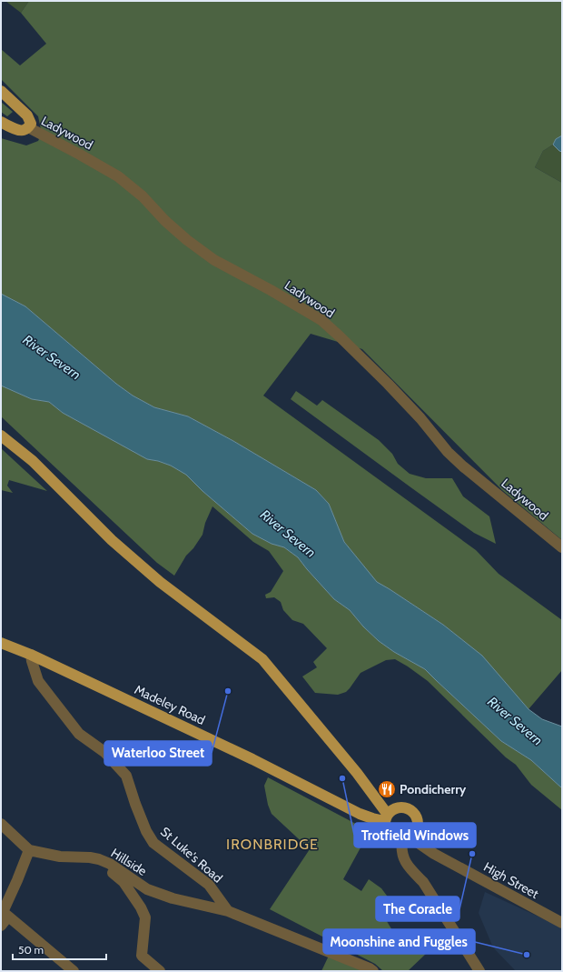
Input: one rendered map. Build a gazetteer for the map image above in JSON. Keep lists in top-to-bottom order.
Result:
{
  "streets": {
    "main road": ["Madeley Road"],
    "street": [
      "Ladywood",
      "St Luke's Road",
      "Hillside",
      "High Street"
    ]
  },
  "crossings": [
    ["Madeley Road", "St Luke's Road"],
    ["Madeley Road", "High Street"],
    ["St Luke's Road", "Hillside"]
  ],
  "districts": ["IRONBRIDGE"],
  "water": ["River Severn"],
  "places": {
    "other": [
      "Waterloo Street",
      "Trotfield Windows",
      "The Coracle",
      "Moonshine and Fuggles"
    ],
    "restaurant": ["Pondicherry"]
  },
  "scale_bar": "50 m"
}
